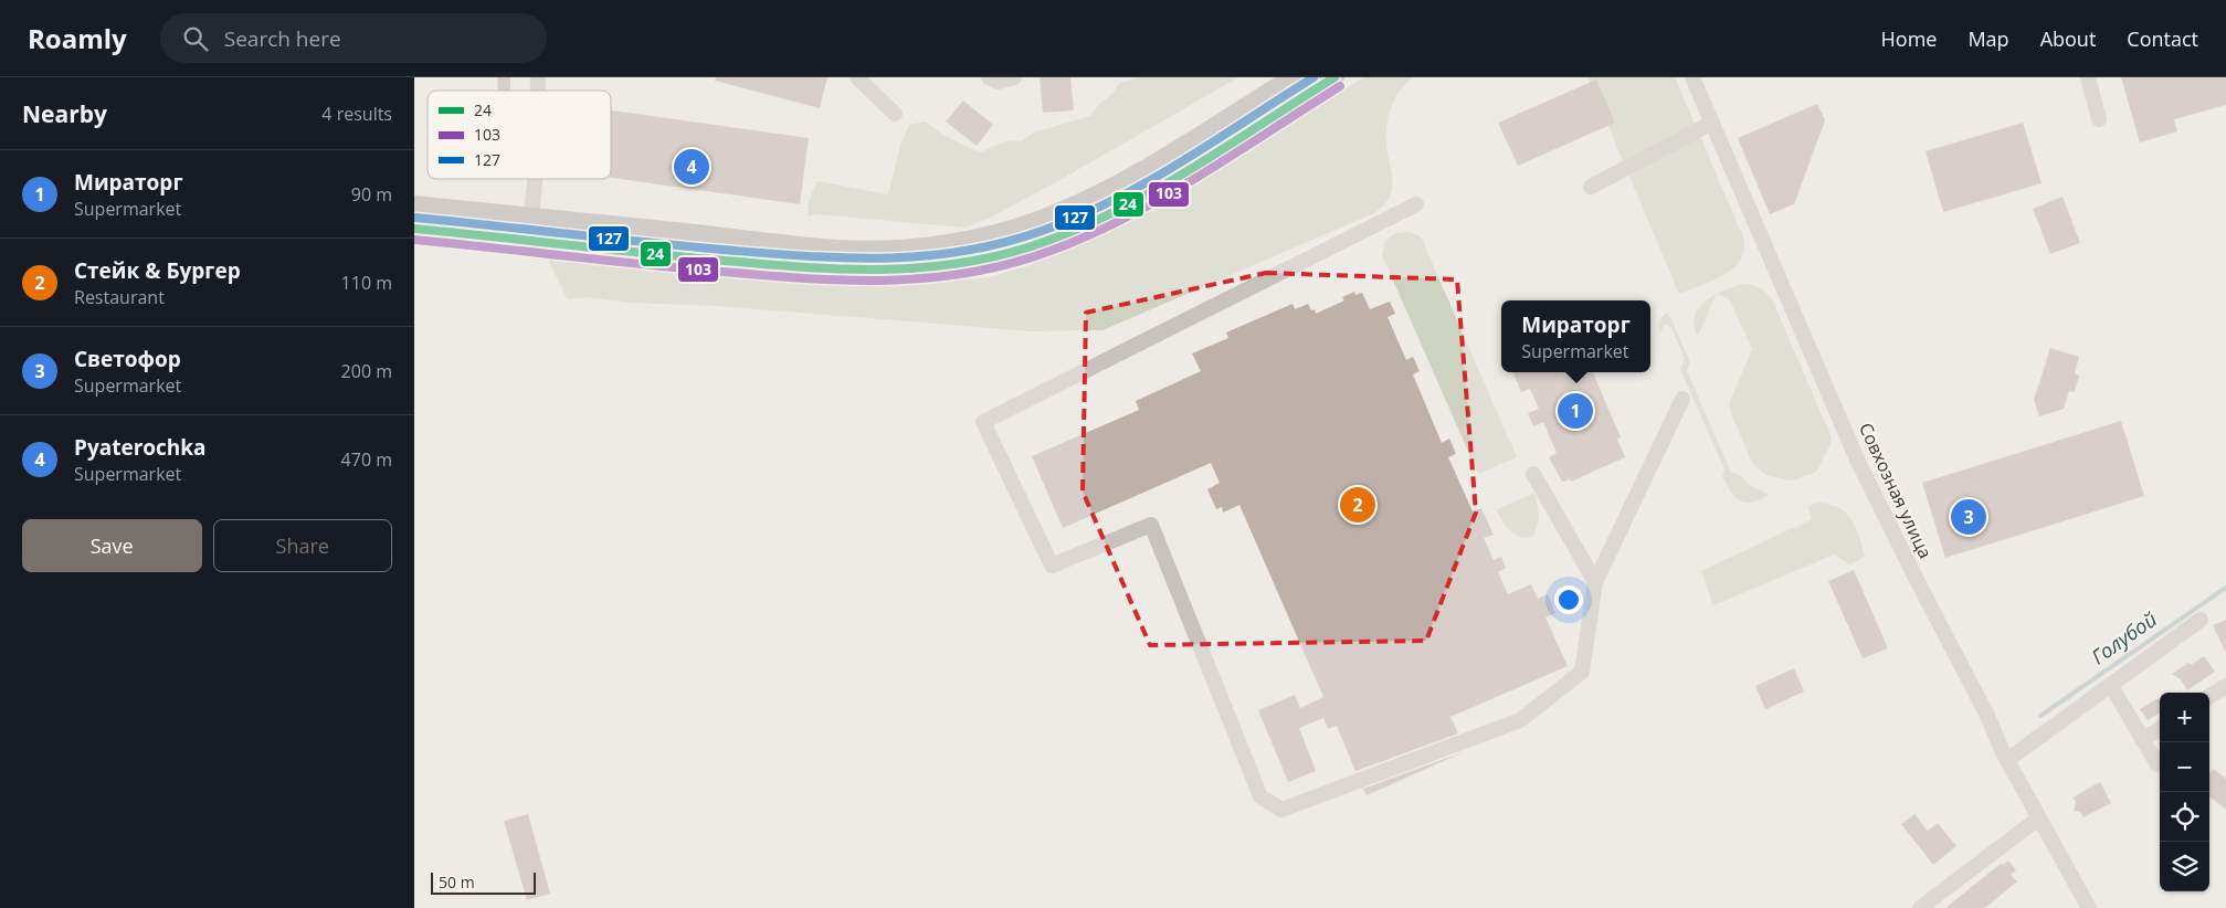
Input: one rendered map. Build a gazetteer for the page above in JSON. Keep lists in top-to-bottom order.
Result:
{
  "streets": {
    "street": ["Совхозная улица"]
  },
  "water": ["Голубой"],
  "lines": ["transit line 24", "transit line 127", "transit line 103"],
  "legend": ["24", "103", "127"],
  "scale_bar": "50 m",
  "page": {
    "header": "Roamly",
    "search": "Search here",
    "nav": [
      "Home",
      "Map",
      "About",
      "Contact"
    ],
    "heading": ["Nearby", "4 results"],
    "pins": [
      "4",
      "1",
      "2",
      "3"
    ],
    "list": [
      {
        "mark": "1",
        "name": "Мираторг",
        "note": "Supermarket",
        "value": "90 m"
      },
      {
        "mark": "2",
        "name": "Стейк & Бургер",
        "note": "Restaurant",
        "value": "110 m"
      },
      {
        "mark": "3",
        "name": "Светофор",
        "note": "Supermarket",
        "value": "200 m"
      },
      {
        "mark": "4",
        "name": "Pyaterochka",
        "note": "Supermarket",
        "value": "470 m"
      }
    ],
    "popup": ["Мираторг", "Supermarket"],
    "buttons": ["Save", "Share"],
    "map_buttons": ["+", "−"],
    "scale": "50 m"
  }
}
